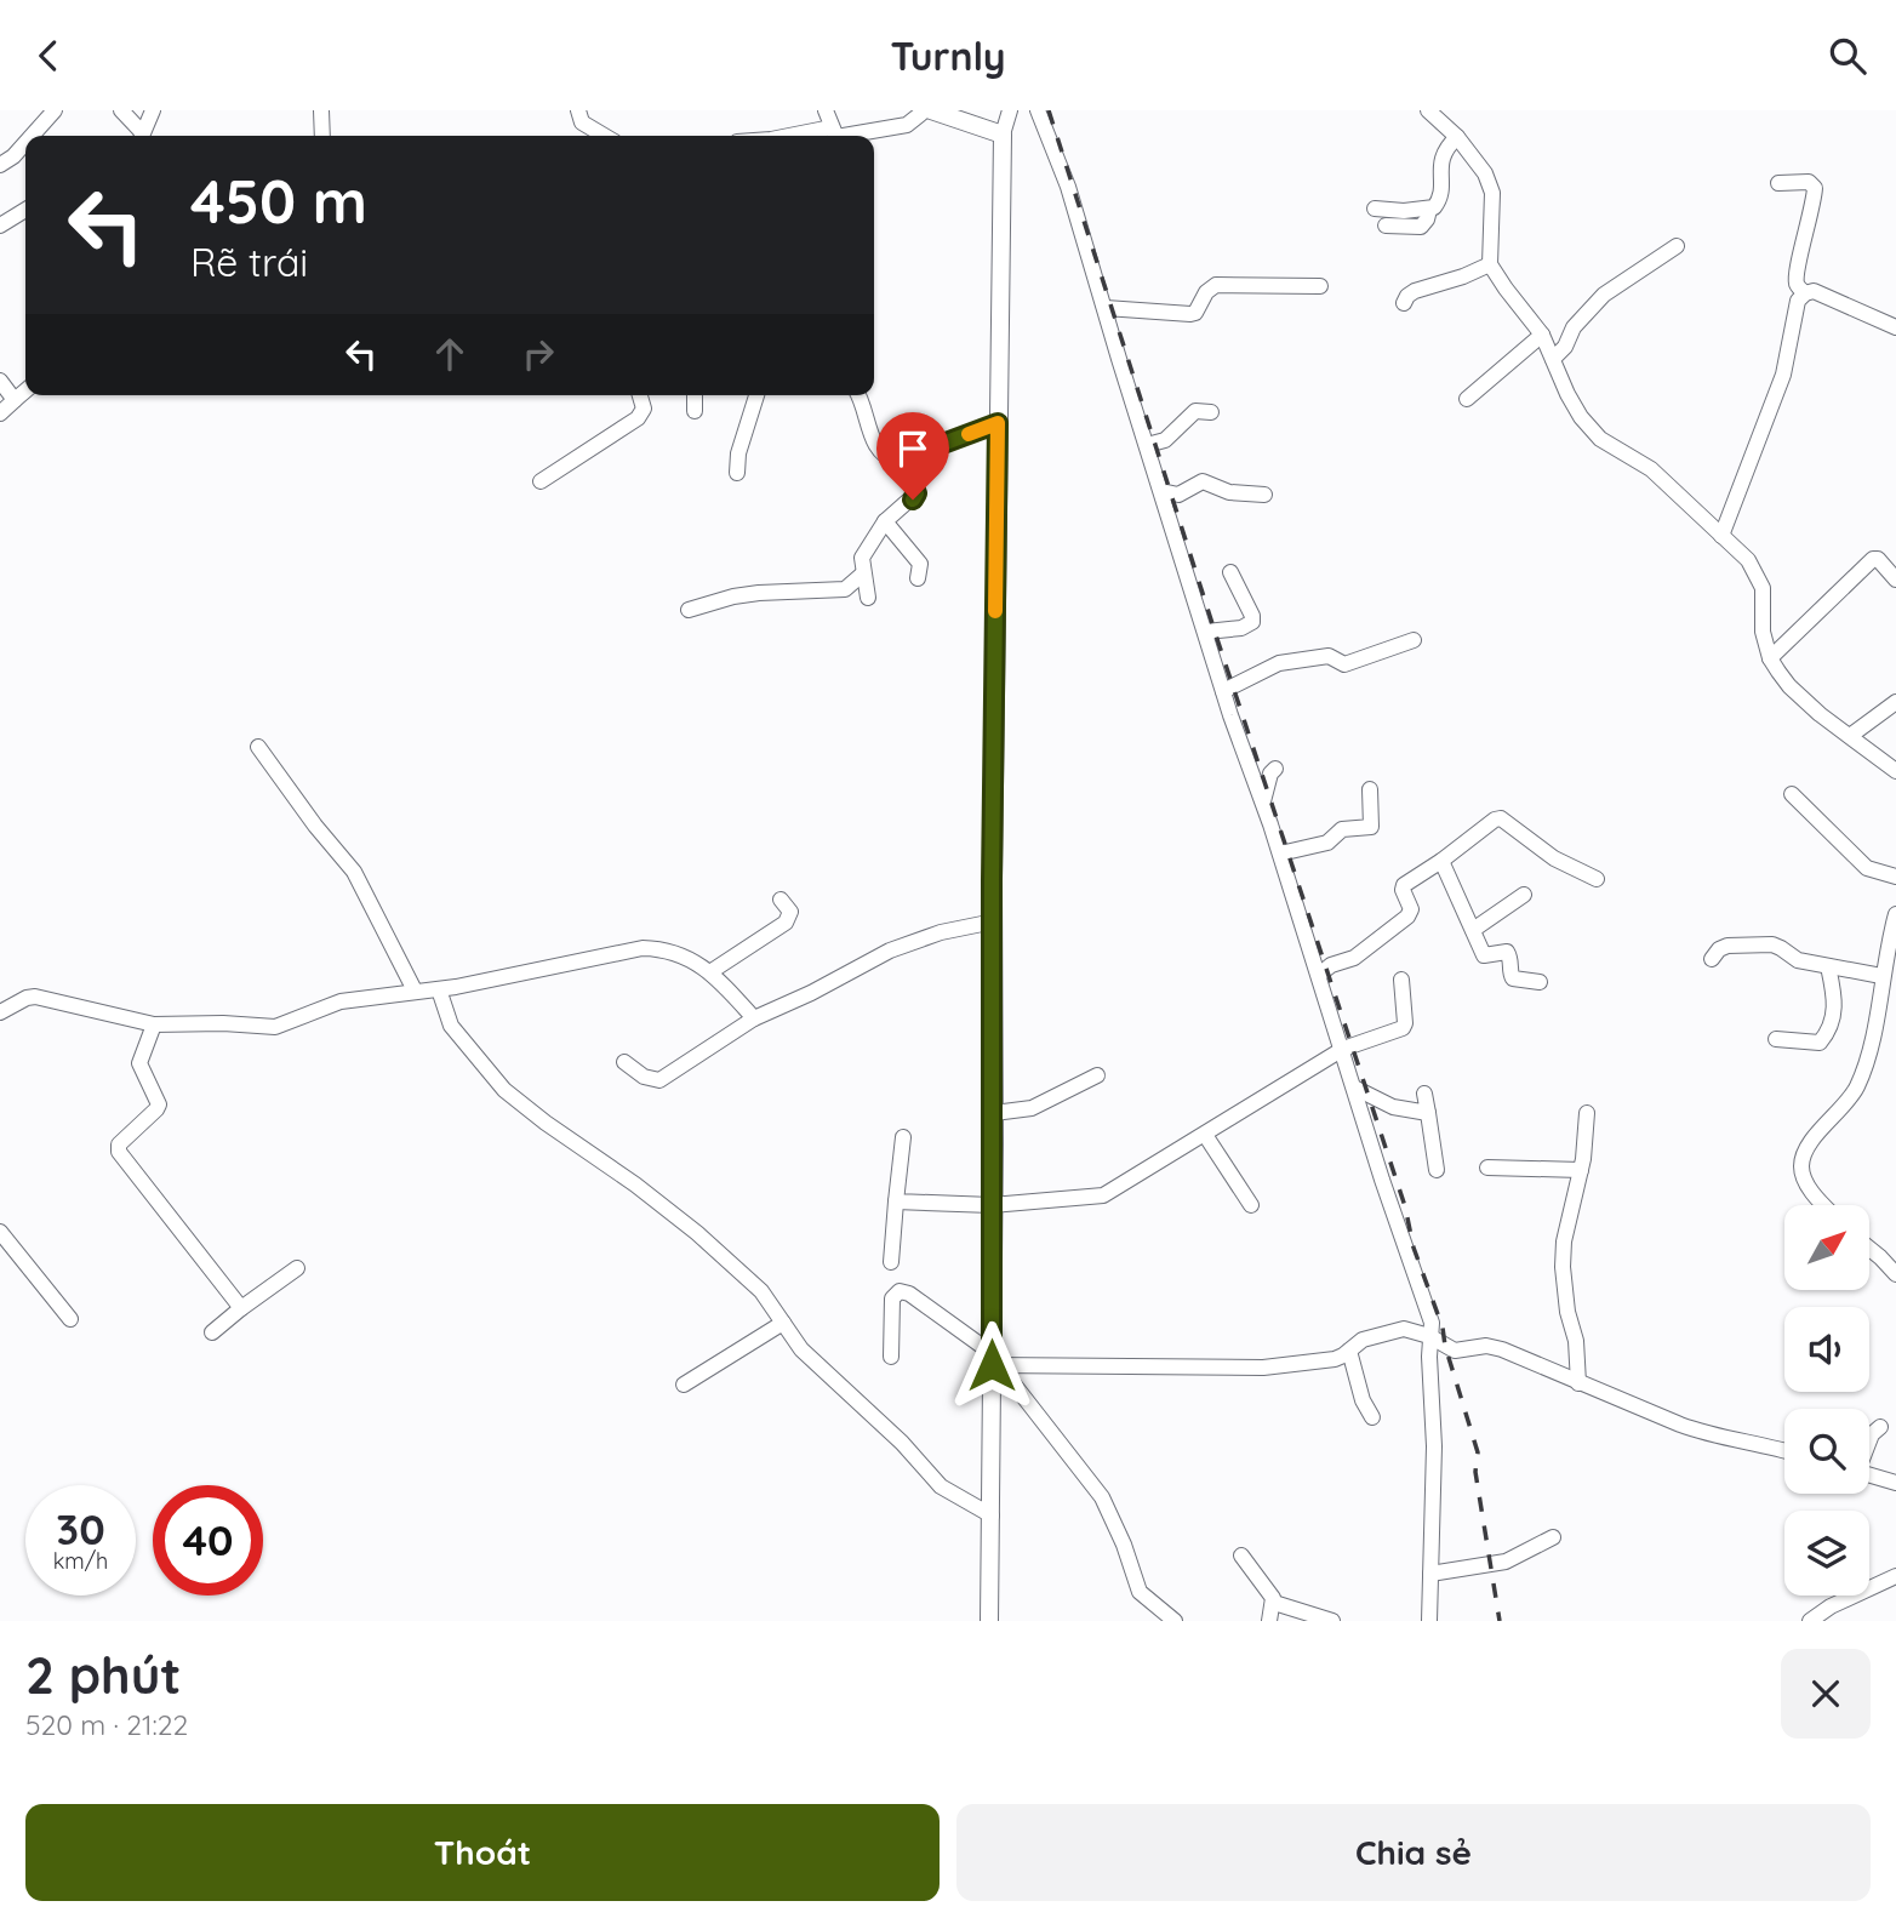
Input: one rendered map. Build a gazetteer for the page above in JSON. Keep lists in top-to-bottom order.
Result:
{
  "north": "top right",
  "page": {
    "header": "Turnly",
    "turn": ["450 m", "Rẽ trái"],
    "speed": "30 km/h",
    "limit": "40",
    "heading": ["2 phút", "520 m · 21:22"],
    "buttons": ["Thoát", "Chia sẻ"]
  }
}
